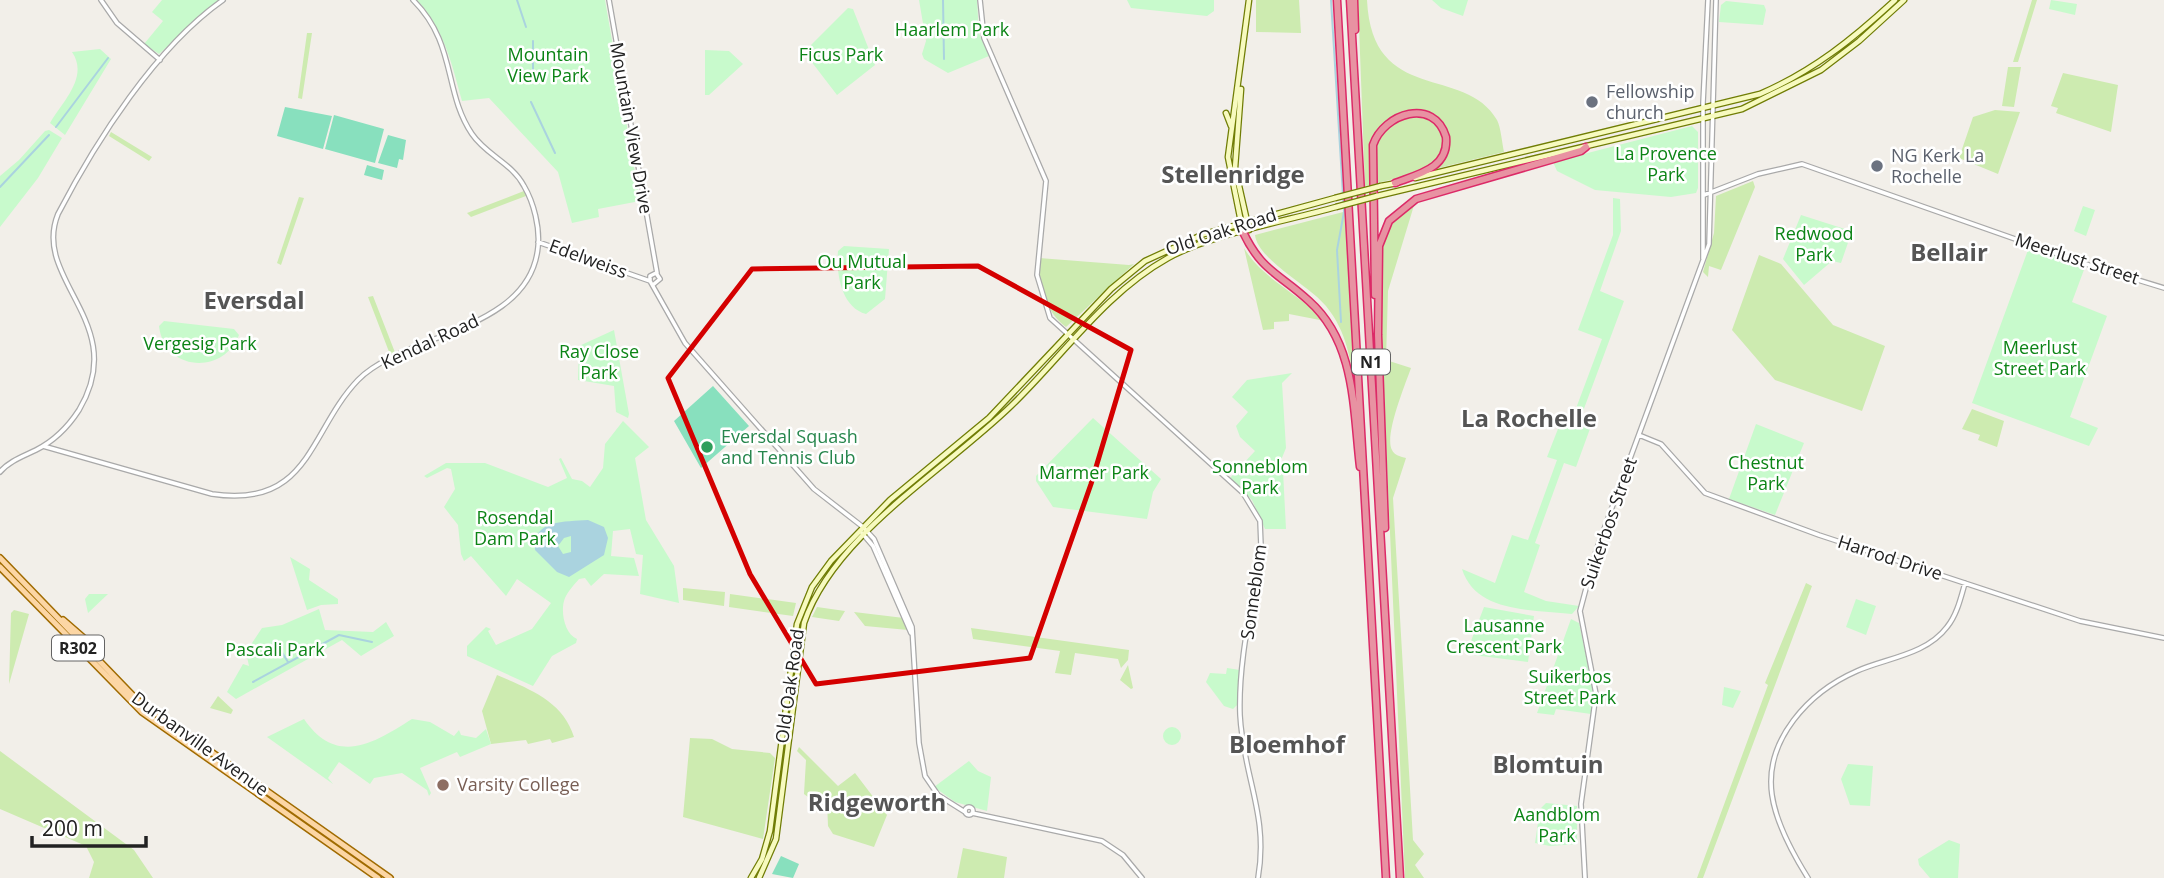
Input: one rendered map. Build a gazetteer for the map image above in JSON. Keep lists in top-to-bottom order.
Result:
{
  "streets": {
    "highway": ["N1"],
    "main road": ["Old Oak Road", "R302", "Durbanville Avenue"],
    "street": [
      "Mountain View Drive",
      "Edelweiss",
      "Meerlust Street",
      "Kendal Road",
      "Suikerbos Street",
      "Harrod Drive",
      "Sonneblom"
    ]
  },
  "crossings": [
    ["Mountain View Drive", "Old Oak Road"],
    ["Mountain View Drive", "Edelweiss"],
    ["Old Oak Road", "Suikerbos Street"],
    ["Old Oak Road", "Sonneblom"],
    ["Edelweiss", "Kendal Road"],
    ["Meerlust Street", "Suikerbos Street"],
    ["Suikerbos Street", "Harrod Drive"]
  ],
  "districts": [
    "Stellenridge",
    "Bellair",
    "Eversdal",
    "La Rochelle",
    "Bloemhof",
    "Blomtuin",
    "Ridgeworth"
  ],
  "parks": [
    "Haarlem Park",
    "Mountain View Park",
    "Ficus Park",
    "La Provence Park",
    "Redwood Park",
    "Ou Mutual Park",
    "Vergesig Park",
    "Meerlust Street Park",
    "Ray Close Park",
    "Chestnut Park",
    "Sonneblom Park",
    "Marmer Park",
    "Rosendal Dam Park",
    "Lausanne Crescent Park",
    "Pascali Park",
    "Suikerbos Street Park",
    "Aandblom Park"
  ],
  "places": [
    "Fellowship church",
    "NG Kerk La Rochelle",
    "Eversdal Squash and Tennis Club",
    "Varsity College"
  ],
  "scale_bar": "200 m"
}
